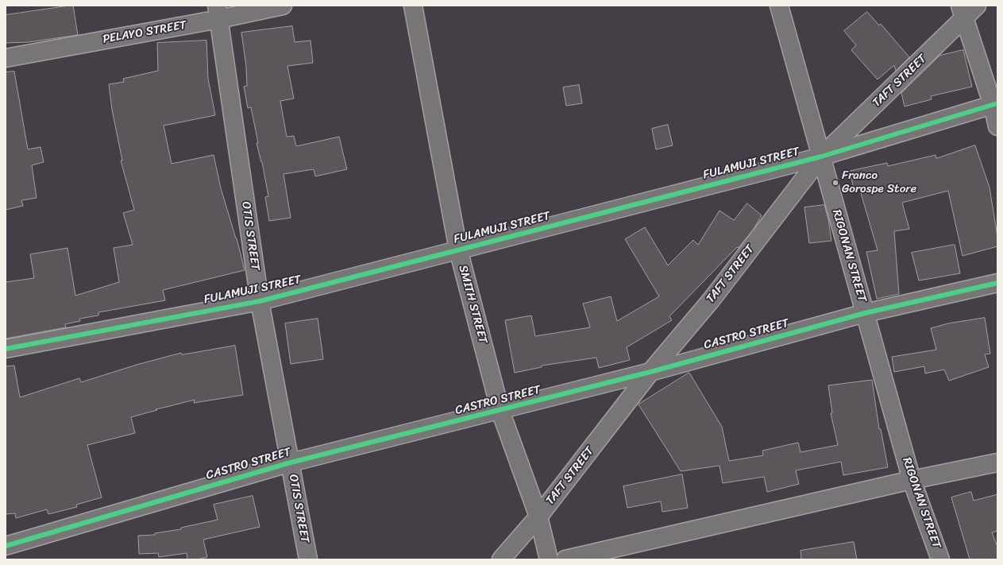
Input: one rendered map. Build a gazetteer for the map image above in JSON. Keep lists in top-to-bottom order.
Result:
{
  "streets": {
    "street": [
      "PELAYO STREET",
      "TAFT STREET",
      "FULAMUJI STREET",
      "OTIS STREET",
      "RIGONAN STREET",
      "SMITH STREET",
      "CASTRO STREET"
    ]
  },
  "crossings": [
    ["PELAYO STREET", "OTIS STREET"],
    ["TAFT STREET", "FULAMUJI STREET"],
    ["TAFT STREET", "RIGONAN STREET"],
    ["TAFT STREET", "SMITH STREET"],
    ["TAFT STREET", "CASTRO STREET"],
    ["FULAMUJI STREET", "OTIS STREET"],
    ["FULAMUJI STREET", "RIGONAN STREET"],
    ["FULAMUJI STREET", "SMITH STREET"],
    ["OTIS STREET", "CASTRO STREET"],
    ["RIGONAN STREET", "CASTRO STREET"],
    ["SMITH STREET", "CASTRO STREET"]
  ],
  "places": ["Franco Gorospe Store"]
}
